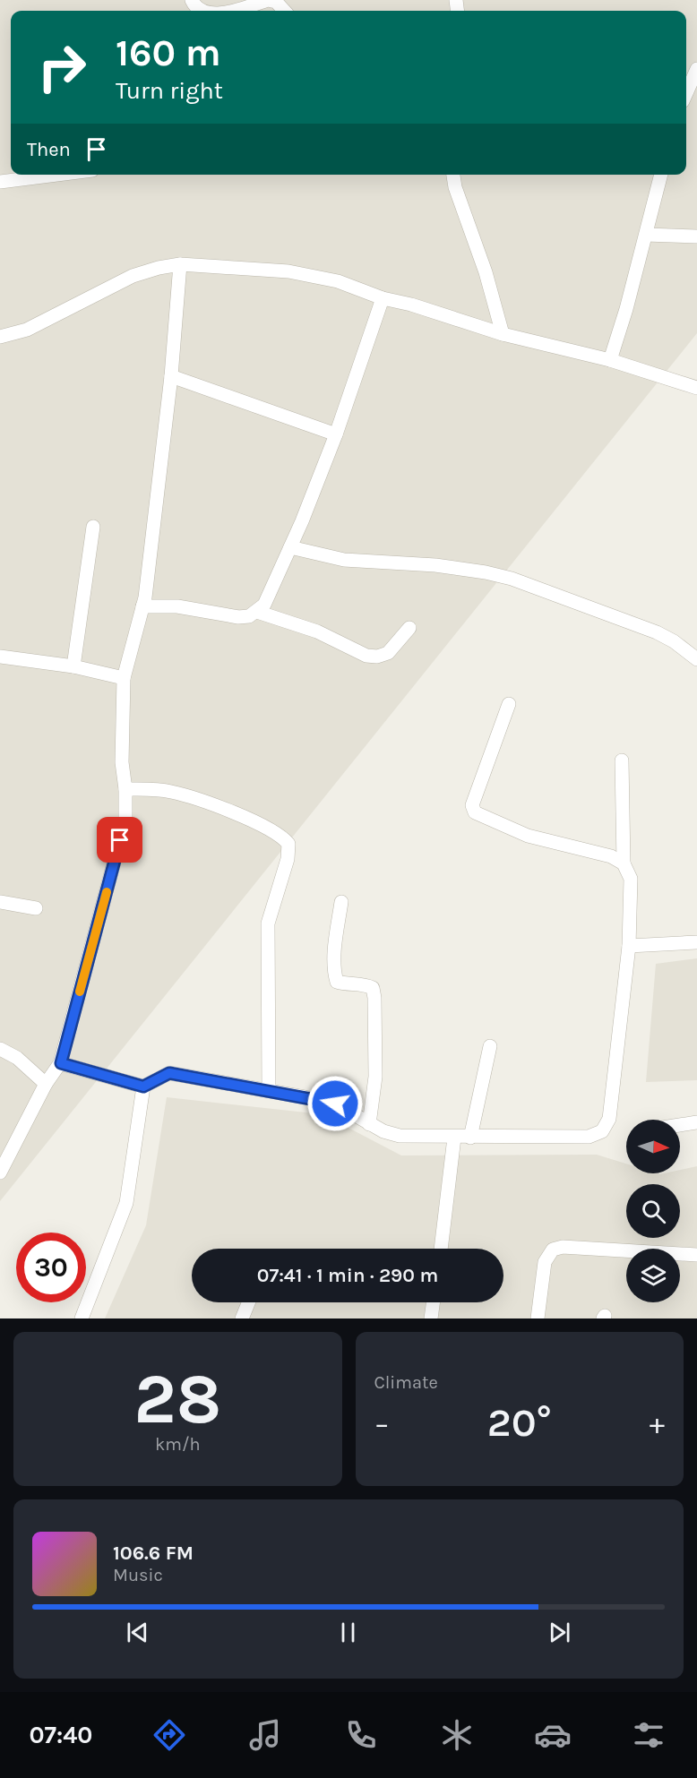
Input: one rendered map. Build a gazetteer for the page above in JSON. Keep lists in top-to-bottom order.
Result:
{
  "north": "right",
  "page": {
    "turn": ["160 m", "Turn right"],
    "then": "Then",
    "limit": "30",
    "trip": "07:41 · 1 min · 290 m",
    "tile": [
      ["28", "km/h"],
      "Climate"
    ],
    "heat": ["−", "20°", "+"],
    "song": ["106.6 FM", "Music"],
    "tabs": "07:40"
  }
}
